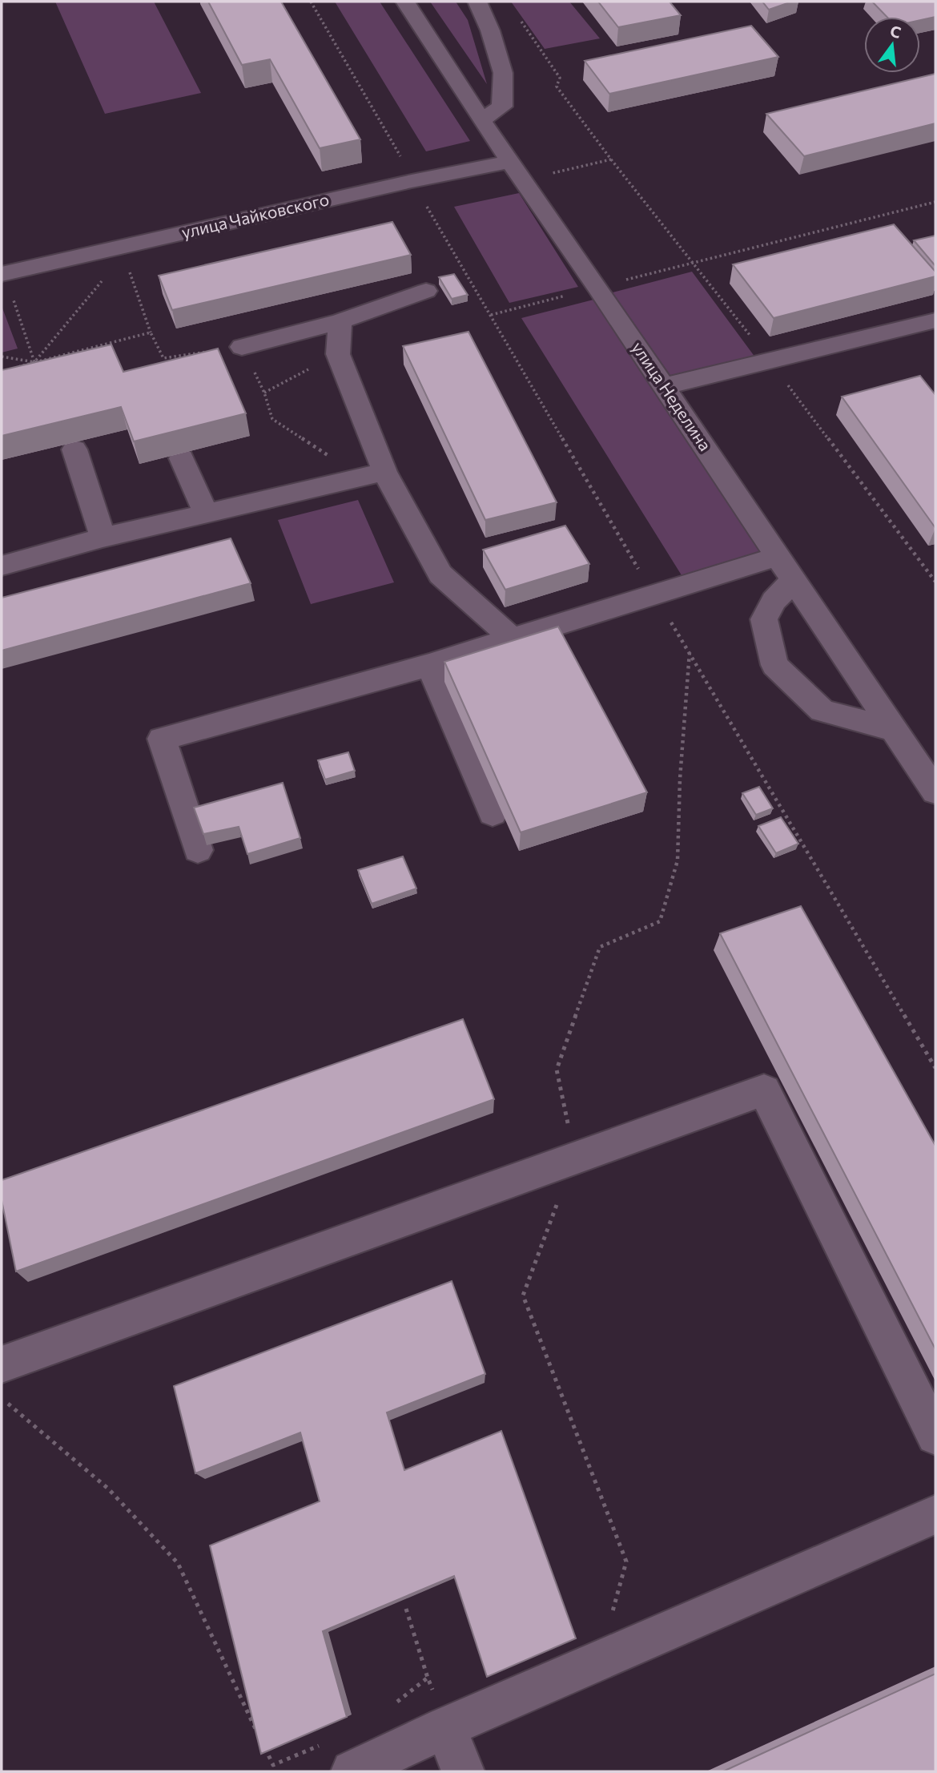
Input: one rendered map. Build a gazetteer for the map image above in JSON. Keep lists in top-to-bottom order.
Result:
{
  "streets": {
    "street": ["улица Чайковского", "улица Неделина"]
  },
  "crossings": [
    ["улица Чайковского", "улица Неделина"]
  ],
  "north": "top"
}
